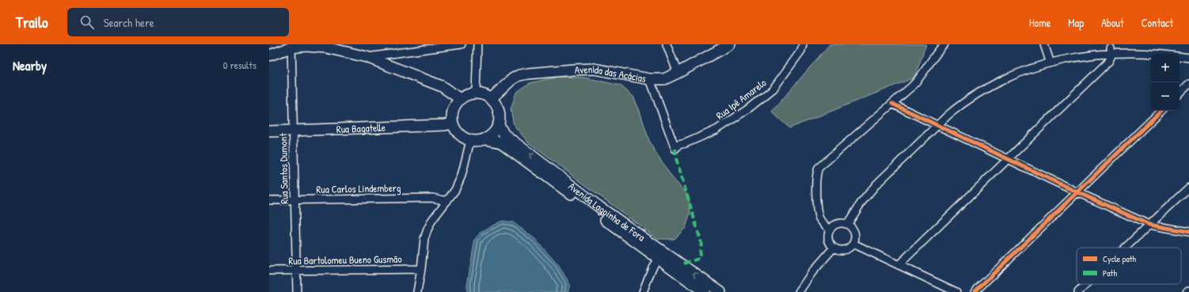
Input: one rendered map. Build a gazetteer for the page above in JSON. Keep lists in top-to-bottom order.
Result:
{
  "streets": {
    "main road": ["Avenida das Acácias", "Rua Bagatelle", "Avenida Lagoinha de Fora"],
    "street": [
      "Rua Ipê Amarelo",
      "Rua Santos Dumont",
      "Rua Carlos Lindemberg",
      "Rua Bartolomeu Bueno Gusmão"
    ]
  },
  "crossings": [
    ["Avenida das Acácias", "Rua Ipê Amarelo"],
    ["Avenida das Acácias", "Rua Bagatelle"],
    ["Avenida das Acácias", "Avenida Lagoinha de Fora"],
    ["Rua Bagatelle", "Rua Santos Dumont"],
    ["Rua Bagatelle", "Avenida Lagoinha de Fora"],
    ["Rua Santos Dumont", "Rua Carlos Lindemberg"],
    ["Rua Santos Dumont", "Rua Bartolomeu Bueno Gusmão"]
  ],
  "legend": ["Cycle path", "Path"],
  "page": {
    "header": "Trailo",
    "search": "Search here",
    "nav": [
      "Home",
      "Map",
      "About",
      "Contact"
    ],
    "heading": ["Nearby", "0 results"],
    "map_buttons": ["+", "−"]
  }
}
